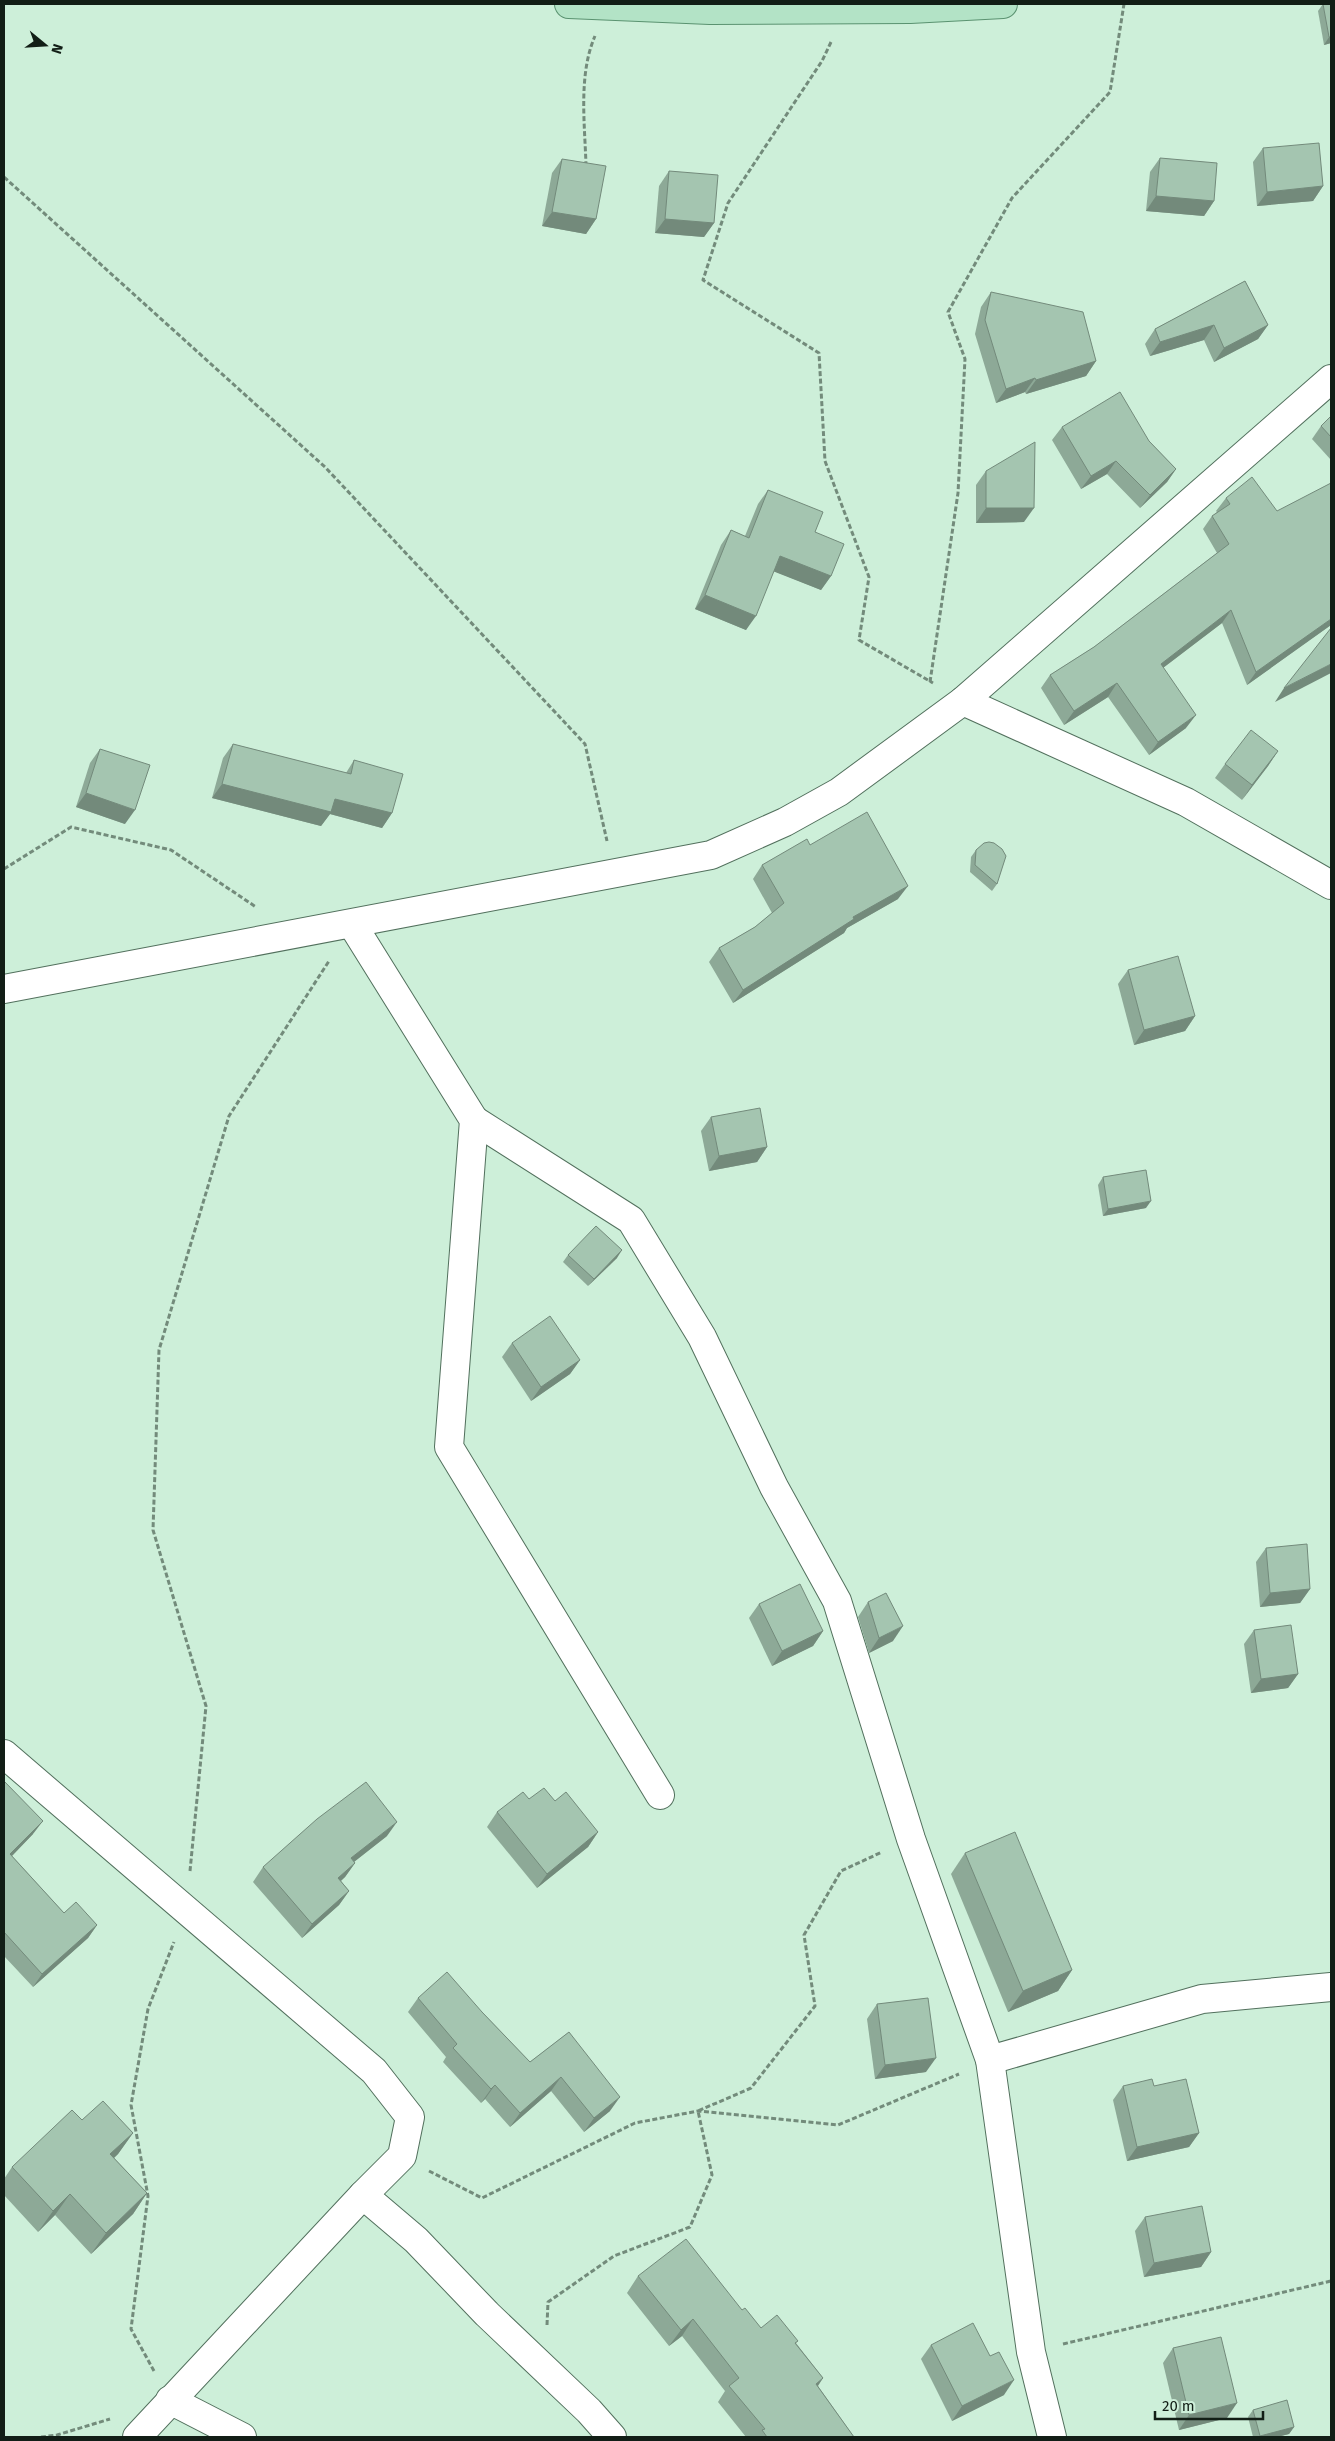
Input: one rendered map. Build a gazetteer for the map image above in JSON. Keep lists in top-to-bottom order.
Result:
{
  "scale_bar": "20 m",
  "north": "right"
}
